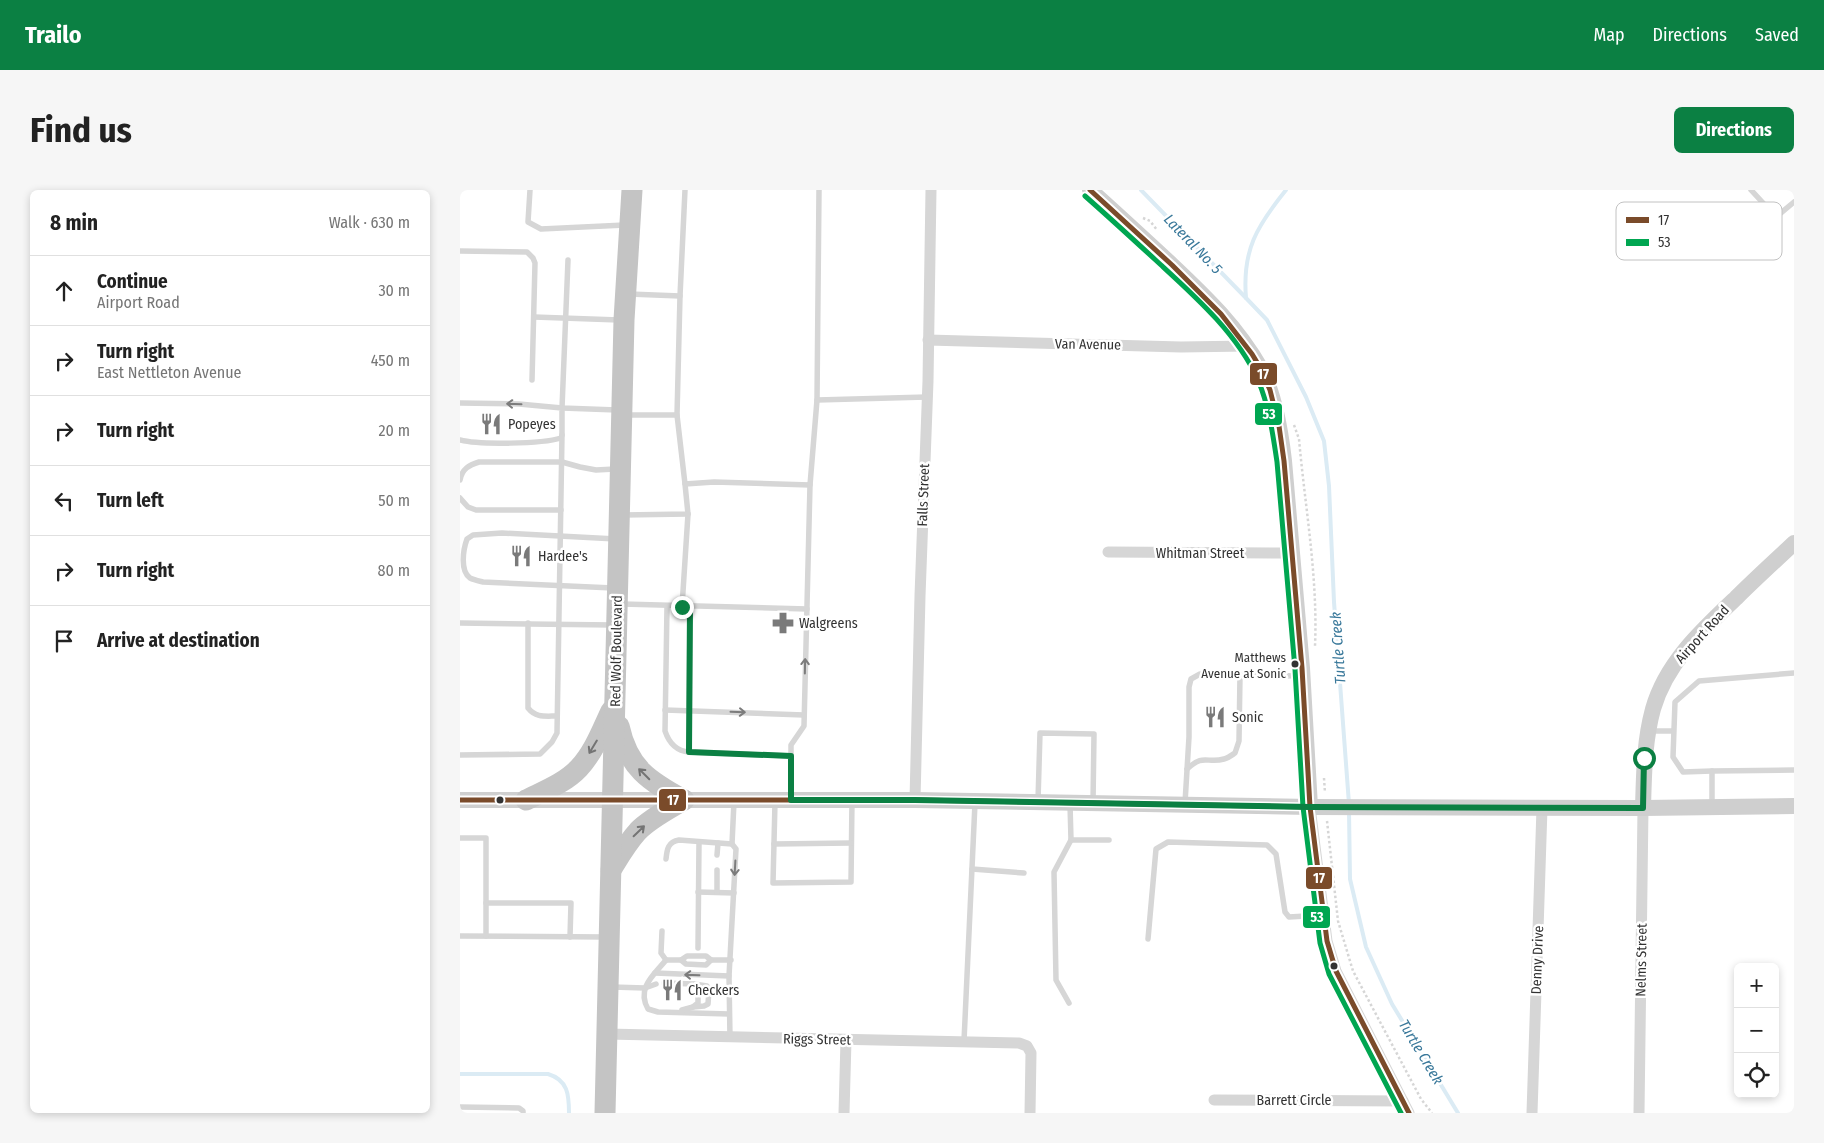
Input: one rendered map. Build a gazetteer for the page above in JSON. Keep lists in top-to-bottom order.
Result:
{
  "streets": {
    "highway": ["Red Wolf Boulevard"],
    "main road": ["Airport Road"],
    "street": [
      "Van Avenue",
      "Falls Street",
      "Whitman Street",
      "Denny Drive",
      "Nelms Street",
      "Riggs Street",
      "Barrett Circle"
    ]
  },
  "crossings": [
    ["Van Avenue", "Falls Street"],
    ["Airport Road", "Nelms Street"],
    ["Red Wolf Boulevard", "Riggs Street"]
  ],
  "water": ["Lateral No. 5", "Turtle Creek"],
  "places": {
    "restaurant": [
      "Popeyes",
      "Hardee's",
      "Sonic",
      "Checkers"
    ],
    "pharmacy": ["Walgreens"],
    "other": ["Matthews Avenue at Sonic"]
  },
  "lines": ["transit line 17", "transit line 53"],
  "legend": ["17", "53"],
  "page": {
    "header": "Trailo",
    "nav": ["Map", "Directions", "Saved"],
    "buttons": "Directions",
    "title": "Find us",
    "heading": ["8 min", "Walk · 630 m"],
    "list": [
      ["Continue", "Airport Road", "30 m"],
      ["Turn right", "East Nettleton Avenue", "450 m"],
      ["Turn right", "20 m"],
      ["Turn left", "50 m"],
      ["Turn right", "80 m"],
      "Arrive at destination"
    ],
    "map_buttons": ["+", "−"]
  }
}
